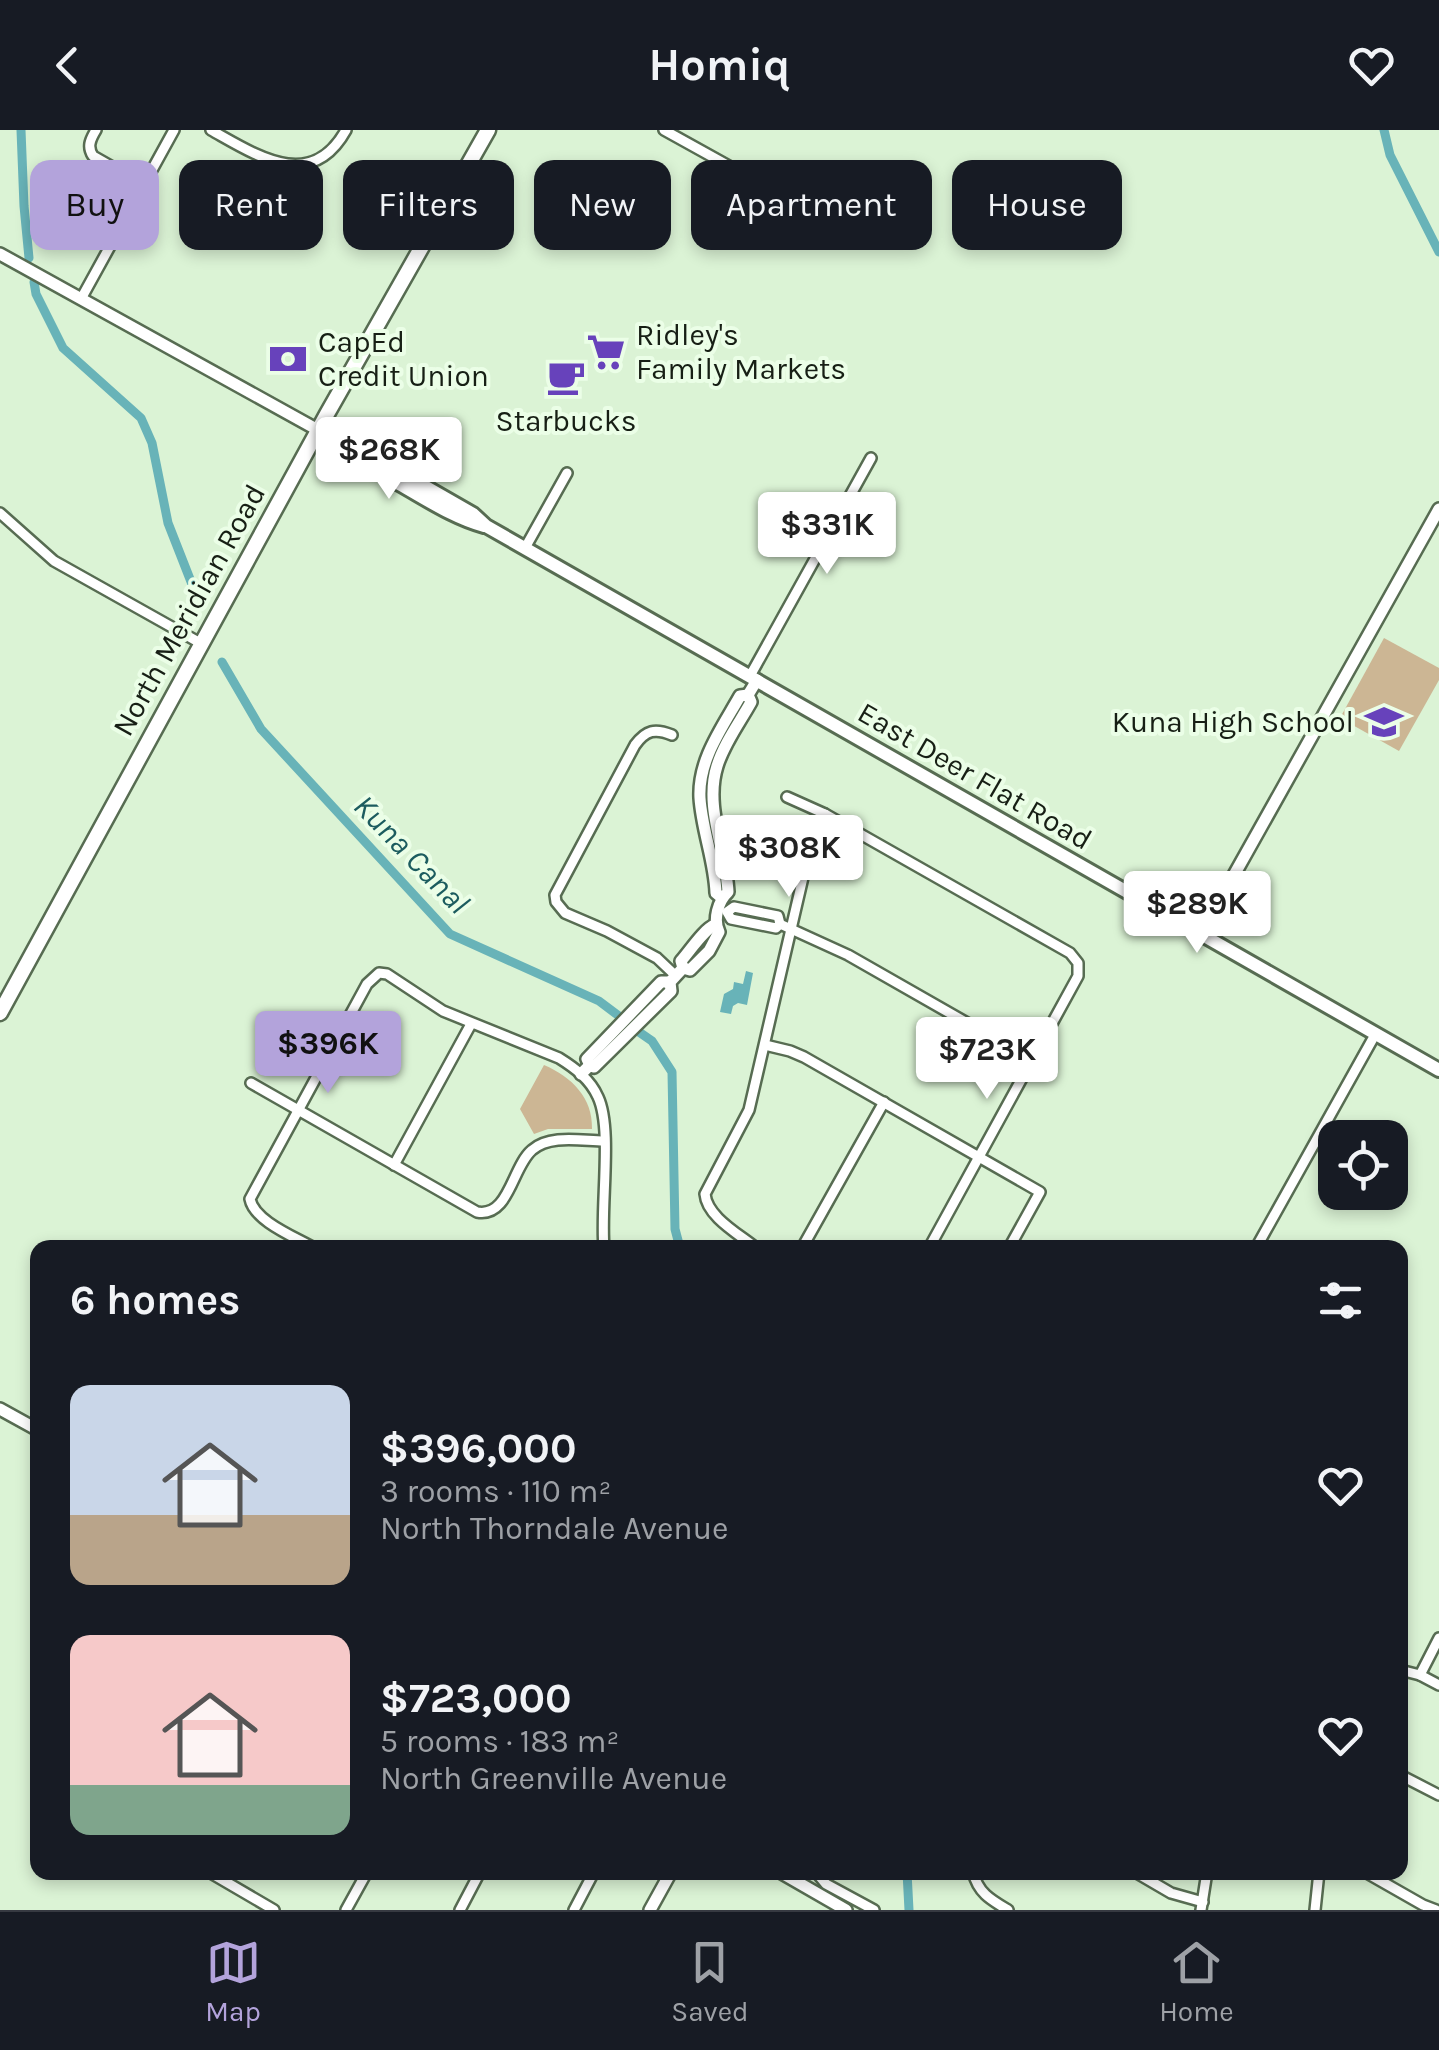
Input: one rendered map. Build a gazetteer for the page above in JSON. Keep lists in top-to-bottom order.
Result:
{
  "streets": {
    "main road": ["North Meridian Road", "East Deer Flat Road"]
  },
  "crossings": [
    ["North Meridian Road", "East Deer Flat Road"]
  ],
  "water": ["Kuna Canal"],
  "places": {
    "supermarket": ["Ridley's Family Markets"],
    "bank": ["CapEd Credit Union"],
    "cafe": ["Starbucks"],
    "school or university": ["Kuna High School"]
  },
  "page": {
    "header": "Homiq",
    "chip": [
      "Buy",
      "Rent",
      "Filters",
      "New",
      "Apartment",
      "House"
    ],
    "price": [
      "$268K",
      "$331K",
      "$308K",
      "$289K",
      "$396K",
      "$723K"
    ],
    "heading": "6 homes",
    "list": [
      {
        "name": "$396,000",
        "note": "3 rooms · 110 m² · North Thorndale Avenue"
      },
      {
        "name": "$723,000",
        "note": "5 rooms · 183 m² · North Greenville Avenue"
      }
    ],
    "tabs": ["Map", "Saved", "Home"]
  }
}
